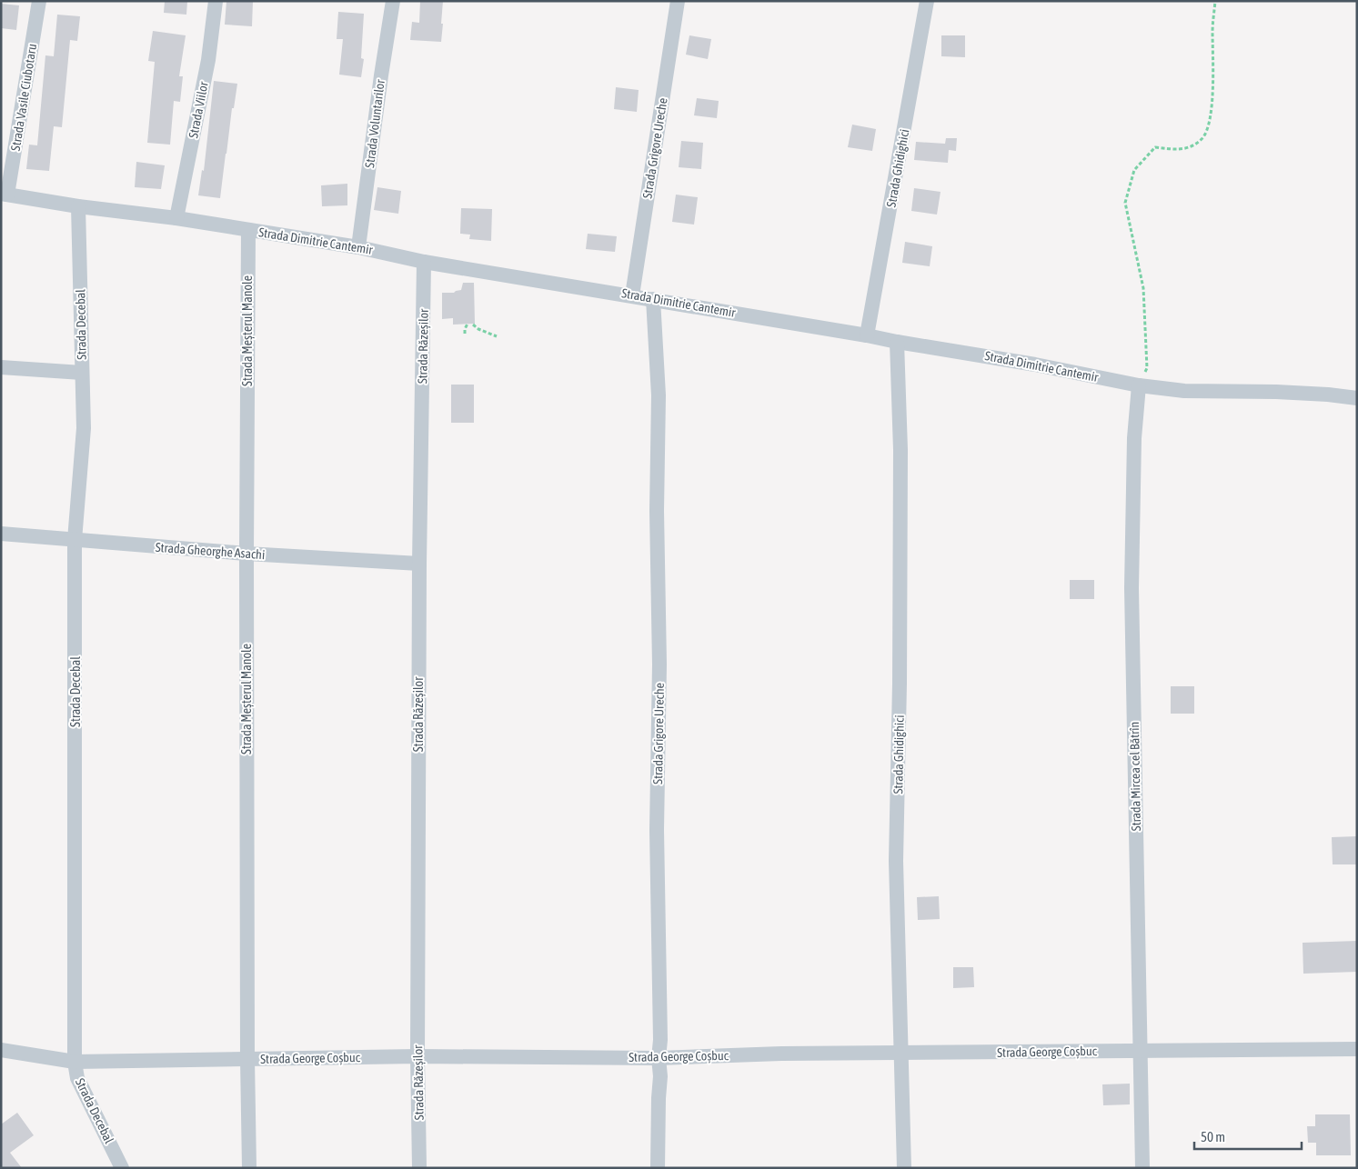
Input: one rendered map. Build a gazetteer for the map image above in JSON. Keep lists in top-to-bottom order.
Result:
{
  "streets": {
    "street": [
      "Strada Vasile Ciubotaru",
      "Strada Viilor",
      "Strada Voluntarilor",
      "Strada Grigore Ureche",
      "Strada Ghidighici",
      "Strada Dimitrie Cantemir",
      "Strada Decebal",
      "Strada Meșterul Manole",
      "Strada Răzeșilor",
      "Strada Gheorghe Asachi",
      "Strada Mircea cel Bătrîn",
      "Strada George Coșbuc"
    ]
  },
  "crossings": [
    ["Strada Vasile Ciubotaru", "Strada Dimitrie Cantemir"],
    ["Strada Viilor", "Strada Dimitrie Cantemir"],
    ["Strada Voluntarilor", "Strada Dimitrie Cantemir"],
    ["Strada Grigore Ureche", "Strada Dimitrie Cantemir"],
    ["Strada Grigore Ureche", "Strada George Coșbuc"],
    ["Strada Ghidighici", "Strada Dimitrie Cantemir"],
    ["Strada Ghidighici", "Strada George Coșbuc"],
    ["Strada Dimitrie Cantemir", "Strada Decebal"],
    ["Strada Dimitrie Cantemir", "Strada Meșterul Manole"],
    ["Strada Dimitrie Cantemir", "Strada Răzeșilor"],
    ["Strada Dimitrie Cantemir", "Strada Mircea cel Bătrîn"],
    ["Strada Decebal", "Strada Gheorghe Asachi"],
    ["Strada Decebal", "Strada George Coșbuc"],
    ["Strada Meșterul Manole", "Strada Gheorghe Asachi"],
    ["Strada Meșterul Manole", "Strada George Coșbuc"],
    ["Strada Răzeșilor", "Strada Gheorghe Asachi"],
    ["Strada Răzeșilor", "Strada George Coșbuc"],
    ["Strada Mircea cel Bătrîn", "Strada George Coșbuc"]
  ],
  "scale_bar": "50 m"
}
